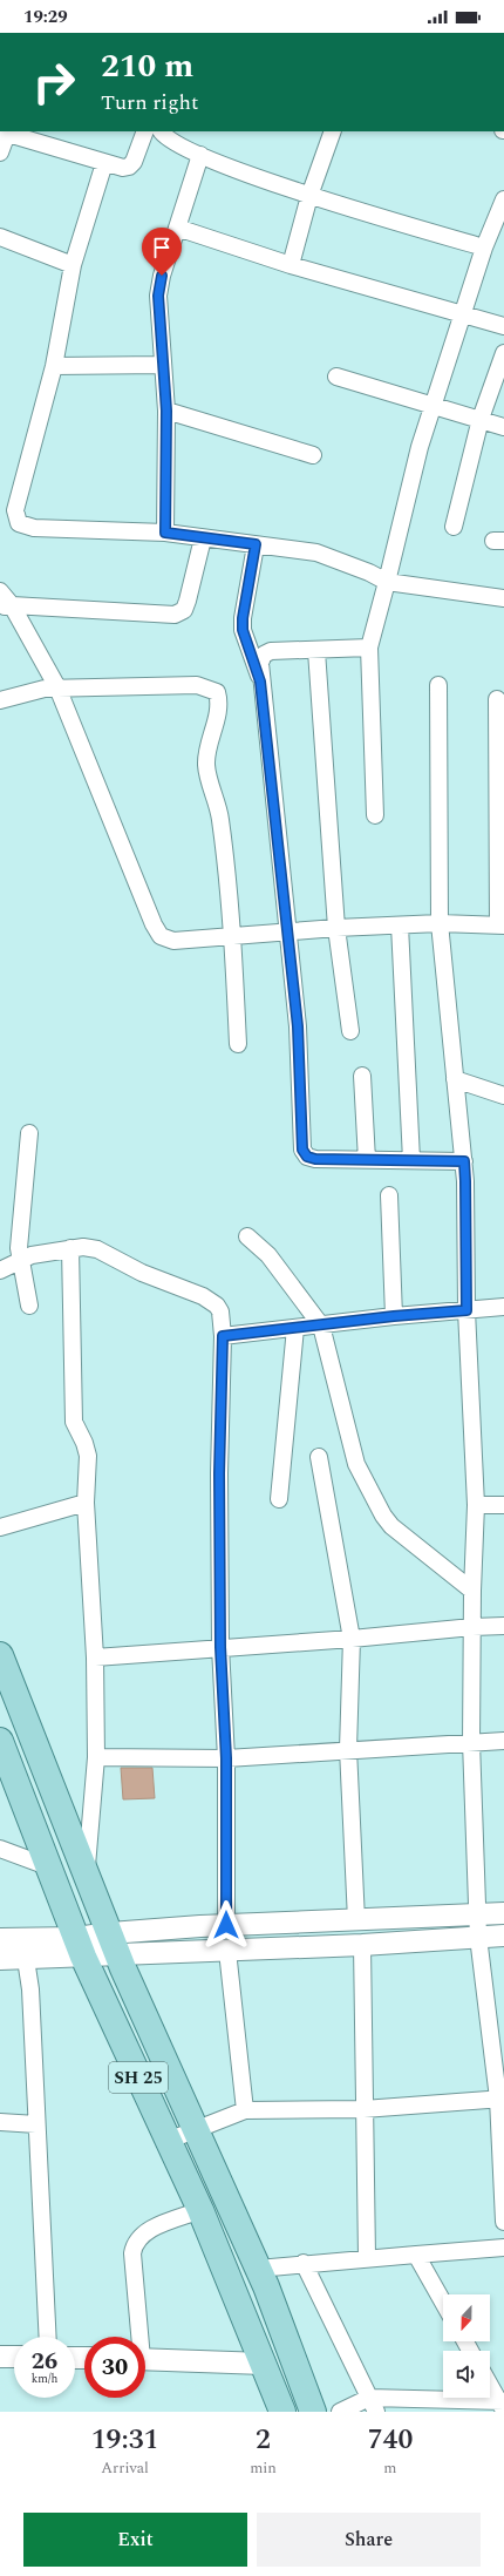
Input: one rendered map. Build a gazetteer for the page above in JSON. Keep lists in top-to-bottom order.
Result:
{
  "streets": {
    "main road": ["SH 25"]
  },
  "north": "bottom",
  "page": {
    "status": "19:29",
    "turn": ["210 m", "Turn right"],
    "speed": "26 km/h",
    "limit": "30",
    "eta": [
      "19:31",
      "Arrival",
      "2",
      "min",
      "740",
      "m"
    ],
    "buttons": ["Exit", "Share"]
  }
}
